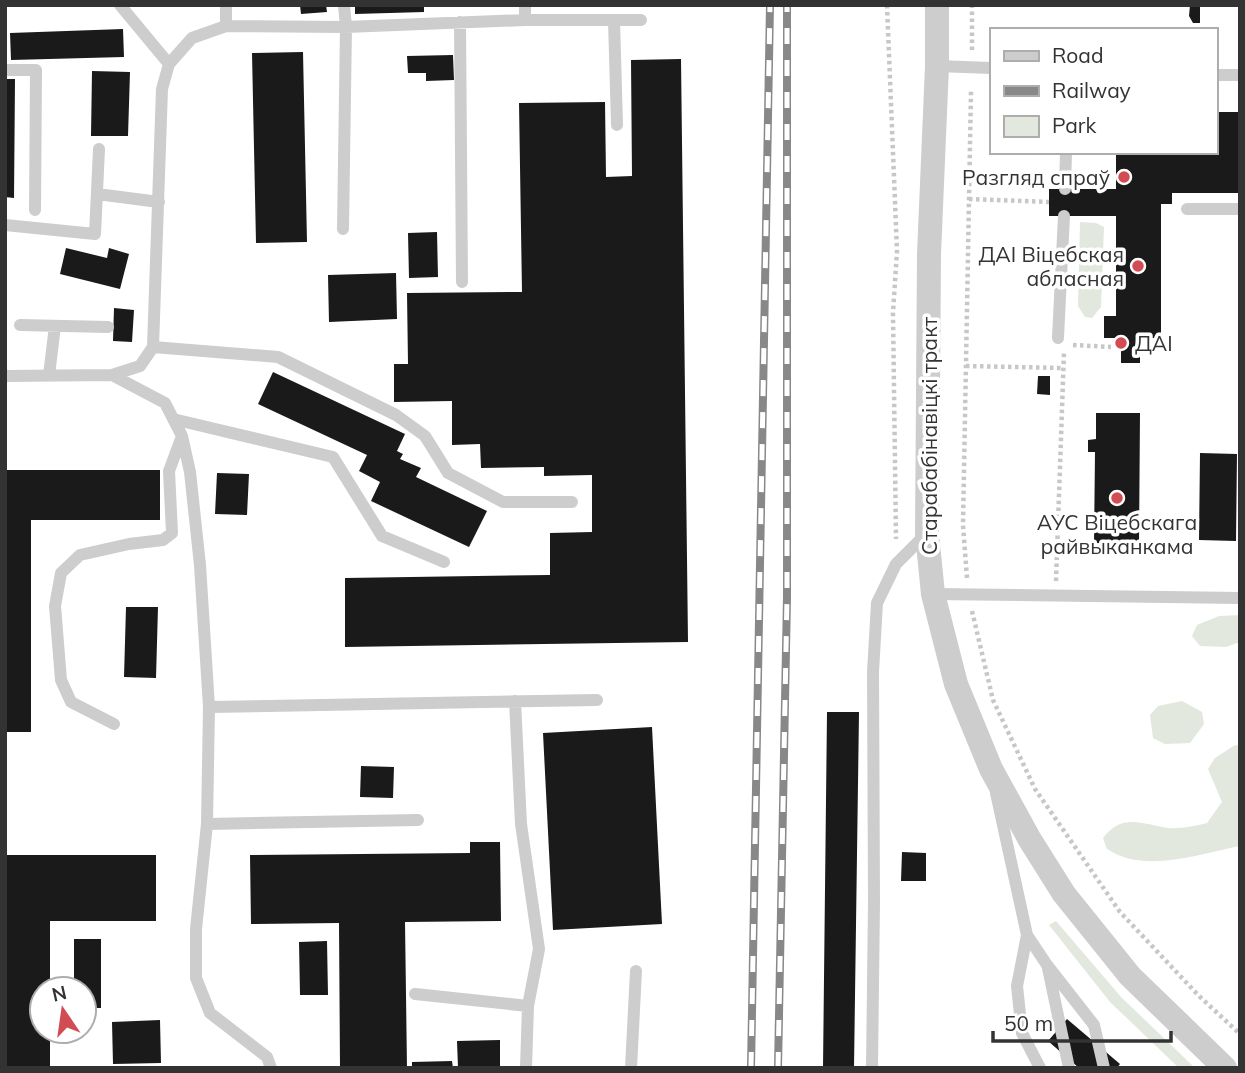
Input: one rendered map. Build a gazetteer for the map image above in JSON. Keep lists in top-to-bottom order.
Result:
{
  "streets": {
    "street": ["Старабабінавіцкі тракт"]
  },
  "places": [
    "Разгляд спраў",
    "ДАІ Віцебская абласная",
    "ДАІ",
    "АУС Віцебскага райвыканкама"
  ],
  "legend": ["Road", "Railway", "Park"],
  "scale_bar": "50 m",
  "north": "top"
}
